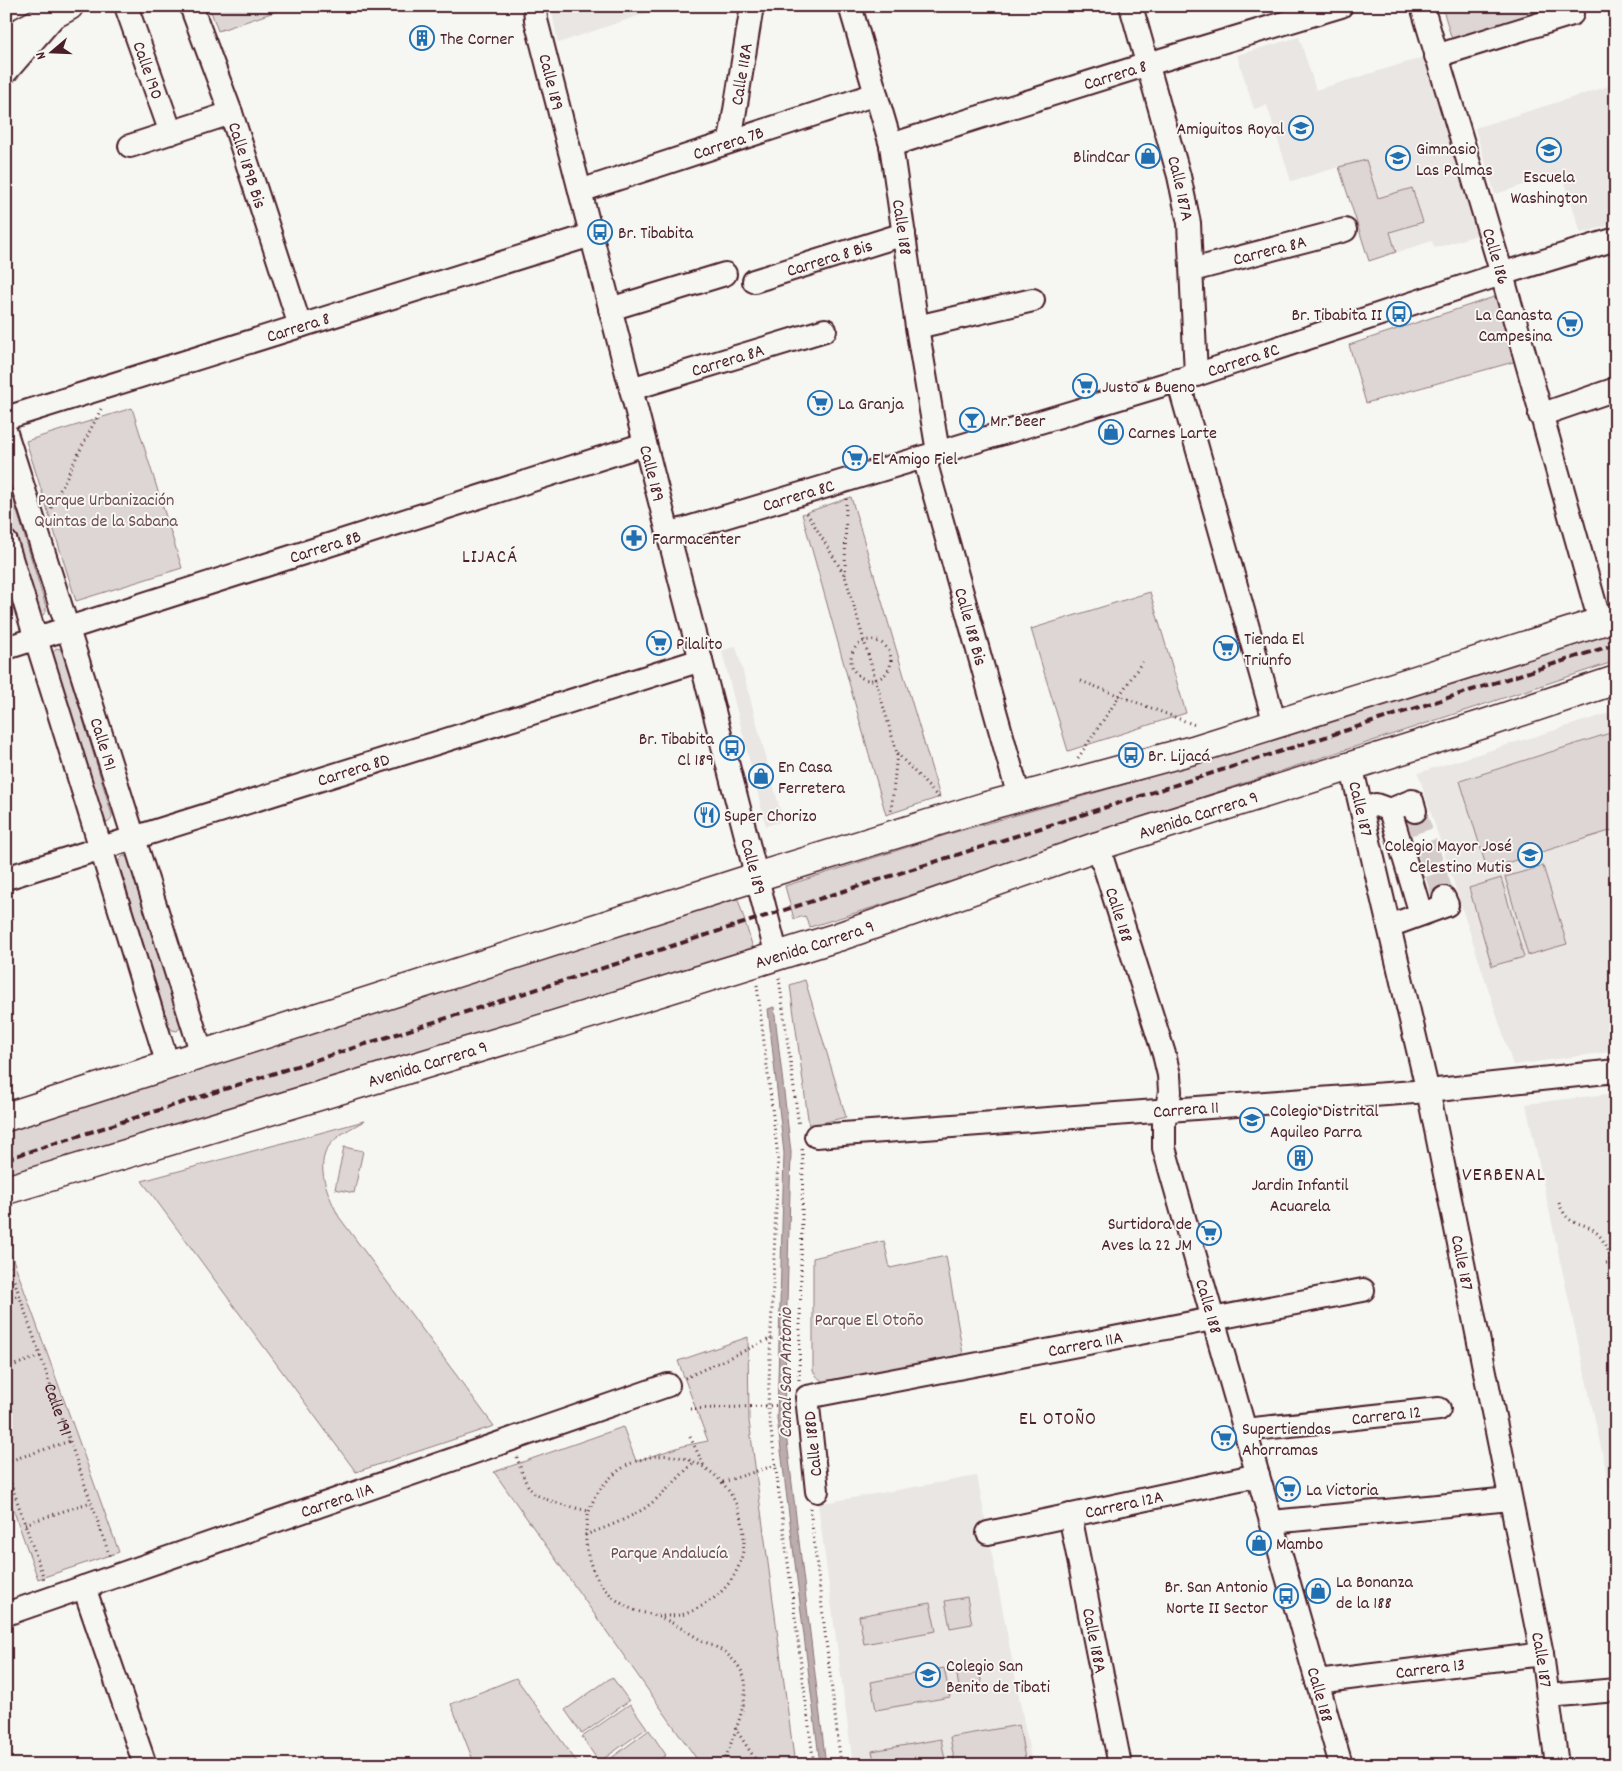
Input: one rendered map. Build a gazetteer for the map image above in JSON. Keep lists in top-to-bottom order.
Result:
{
  "streets": {
    "main road": ["Avenida Carrera 9"],
    "street": [
      "Calle 190",
      "Calle 118A",
      "Carrera 8",
      "Calle 189",
      "Carrera 7B",
      "Calle 189B Bis",
      "Calle 187A",
      "Calle 188",
      "Carrera 8A",
      "Calle 186",
      "Carrera 8 Bis",
      "Carrera 8C",
      "Carrera 8B",
      "Calle 188 Bis",
      "Calle 191",
      "Carrera 8D",
      "Calle 187",
      "Carrera 11",
      "Carrera 11A",
      "Carrera 12",
      "Calle 188D",
      "Carrera 12A",
      "Calle 188A",
      "Carrera 13"
    ]
  },
  "crossings": [
    ["Calle 118A", "Carrera 7B"],
    ["Carrera 8", "Calle 189"],
    ["Carrera 8", "Calle 189B Bis"],
    ["Carrera 8", "Calle 187A"],
    ["Carrera 8", "Calle 188"],
    ["Calle 189", "Carrera 7B"],
    ["Calle 189", "Carrera 8A"],
    ["Calle 189", "Carrera 8C"],
    ["Calle 189", "Carrera 8B"],
    ["Calle 189", "Carrera 8D"],
    ["Calle 189", "Avenida Carrera 9"],
    ["Carrera 7B", "Calle 188"],
    ["Calle 187A", "Carrera 8A"],
    ["Calle 187A", "Carrera 8C"],
    ["Calle 188", "Carrera 8 Bis"],
    ["Calle 188", "Carrera 8C"],
    ["Calle 188", "Calle 188 Bis"],
    ["Calle 188", "Avenida Carrera 9"],
    ["Calle 188", "Carrera 11"],
    ["Calle 188", "Carrera 11A"],
    ["Calle 188", "Carrera 12"],
    ["Calle 188", "Carrera 12A"],
    ["Calle 188", "Carrera 13"],
    ["Calle 186", "Carrera 8C"],
    ["Carrera 8C", "Calle 188 Bis"],
    ["Carrera 8B", "Calle 191"],
    ["Calle 191", "Carrera 8D"],
    ["Calle 187", "Avenida Carrera 9"],
    ["Calle 187", "Carrera 11"],
    ["Calle 187", "Carrera 13"],
    ["Carrera 11A", "Calle 188D"],
    ["Carrera 12A", "Calle 188A"]
  ],
  "districts": ["LIJACÁ", "VERBENAL", "EL OTOÑO"],
  "water": ["Canal San Antonio"],
  "parks": ["Parque Urbanización Quintas de la Sabana", "Parque El Otoño", "Parque Andalucía"],
  "places": {
    "building": ["The Corner", "Jardin Infantil Acuarela"],
    "school or university": [
      "Amiguitos Royal",
      "Escuela Washington",
      "Gimnasio Las Palmas",
      "Colegio Mayor José Celestino Mutis",
      "Colegio Distrital Aquileo Parra",
      "Colegio San Benito de Tibati"
    ],
    "shop": [
      "BlindCar",
      "Carnes Larte",
      "En Casa Ferretera",
      "Mambo",
      "La Bonanza de la 188"
    ],
    "bus stop": [
      "Br. Tibabita",
      "Br. Tibabita II",
      "Br. Tibabita Cl 189",
      "Br. Lijacá",
      "Br. San Antonio Norte II Sector"
    ],
    "supermarket": [
      "La Canasta Campesina",
      "Justo & Bueno",
      "La Granja",
      "El Amigo Fiel",
      "Pilalito",
      "Tienda El Triunfo",
      "Surtidora de Aves la 22 JM",
      "Supertiendas Ahorramas",
      "La Victoria"
    ],
    "bar": ["Mr. Beer"],
    "pharmacy": ["Farmacenter"],
    "restaurant": ["Super Chorizo"]
  },
  "north": "left"
}
